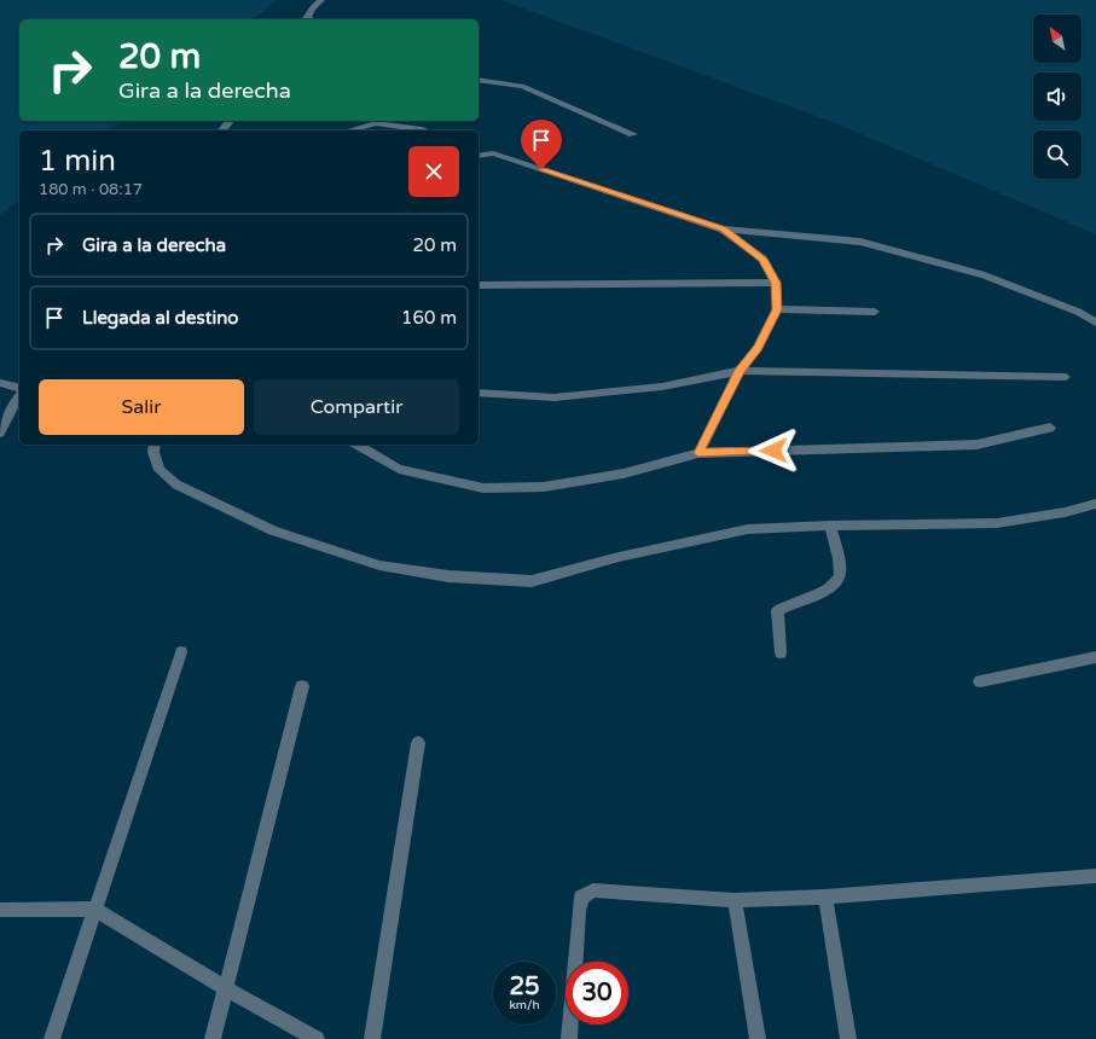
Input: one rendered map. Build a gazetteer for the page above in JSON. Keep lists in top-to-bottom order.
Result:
{
  "north": "top left",
  "page": {
    "turn": ["20 m", "Gira a la derecha"],
    "heading": ["1 min", "180 m · 08:17"],
    "list": [
      {
        "name": "Gira a la derecha",
        "value": "20 m"
      },
      {
        "name": "Llegada al destino",
        "value": "160 m"
      }
    ],
    "buttons": ["Salir", "Compartir"],
    "speed": "25 km/h",
    "limit": "30"
  }
}
